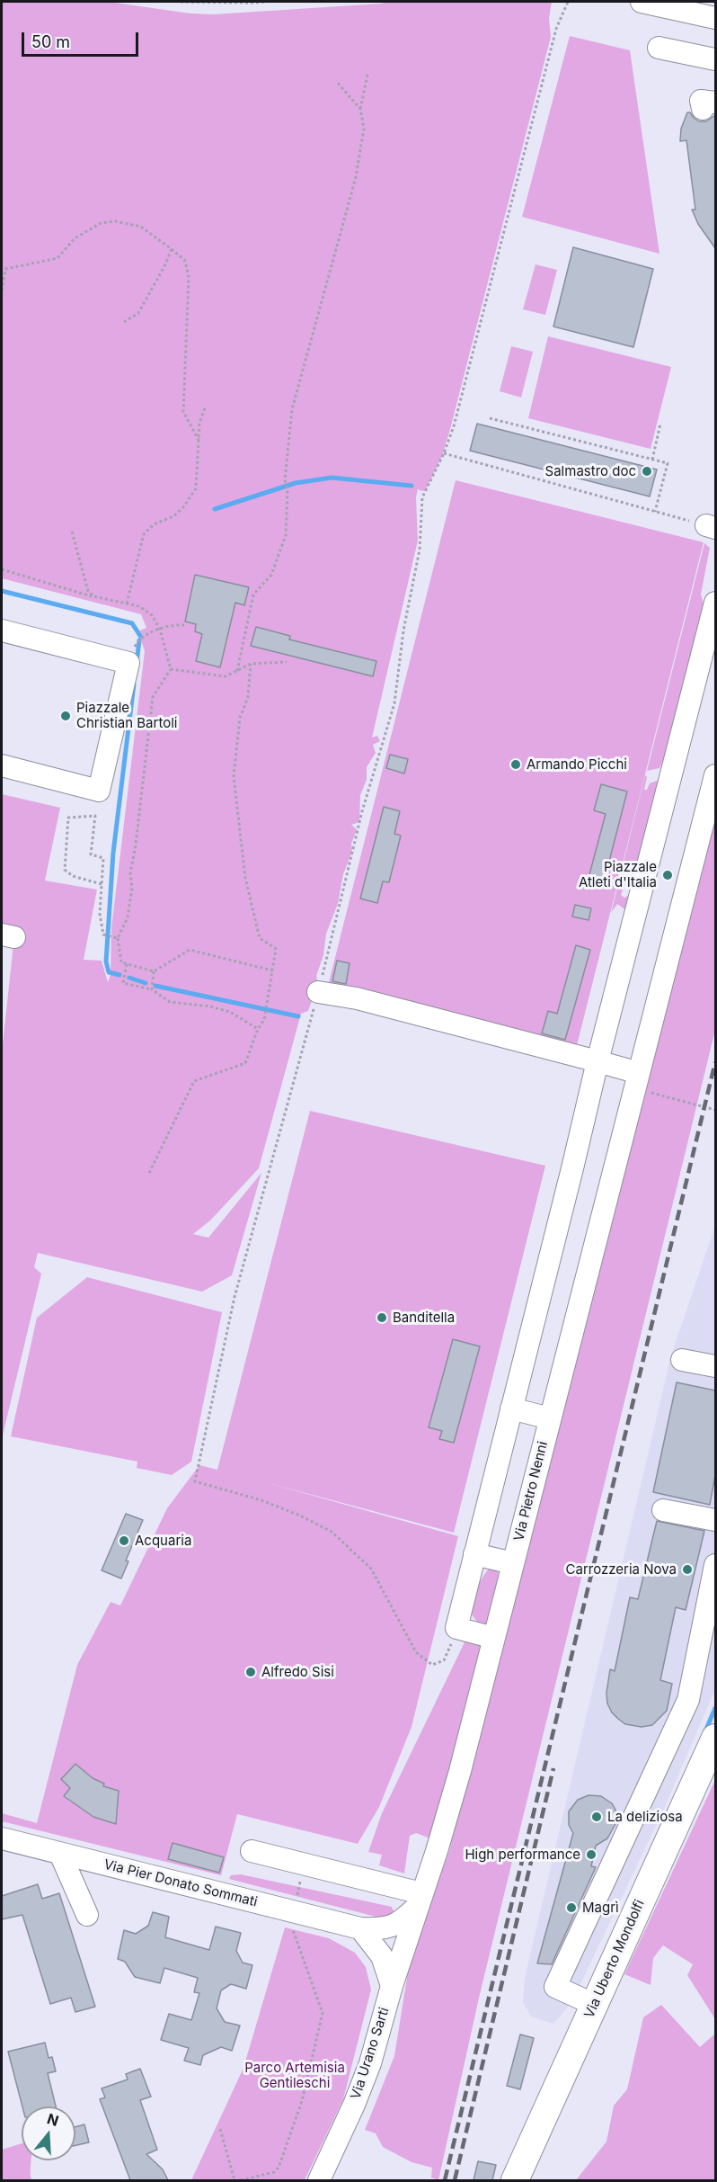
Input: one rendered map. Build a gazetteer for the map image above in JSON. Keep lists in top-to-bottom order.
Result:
{
  "streets": {
    "main road": ["Via Uberto Mondolfi"],
    "street": ["Via Pietro Nenni", "Via Pier Donato Sommati", "Via Urano Sarti"]
  },
  "crossings": [
    ["Via Pietro Nenni", "Via Pier Donato Sommati"],
    ["Via Pietro Nenni", "Via Urano Sarti"]
  ],
  "parks": ["Parco Artemisia Gentileschi"],
  "places": [
    "Salmastro doc",
    "Piazzale Christian Bartoli",
    "Armando Picchi",
    "Piazzale Atleti d'Italia",
    "Banditella",
    "Acquaria",
    "Carrozzeria Nova",
    "Alfredo Sisi",
    "La deliziosa",
    "High performance",
    "Magrì"
  ],
  "scale_bar": "50 m",
  "north": "top"
}
